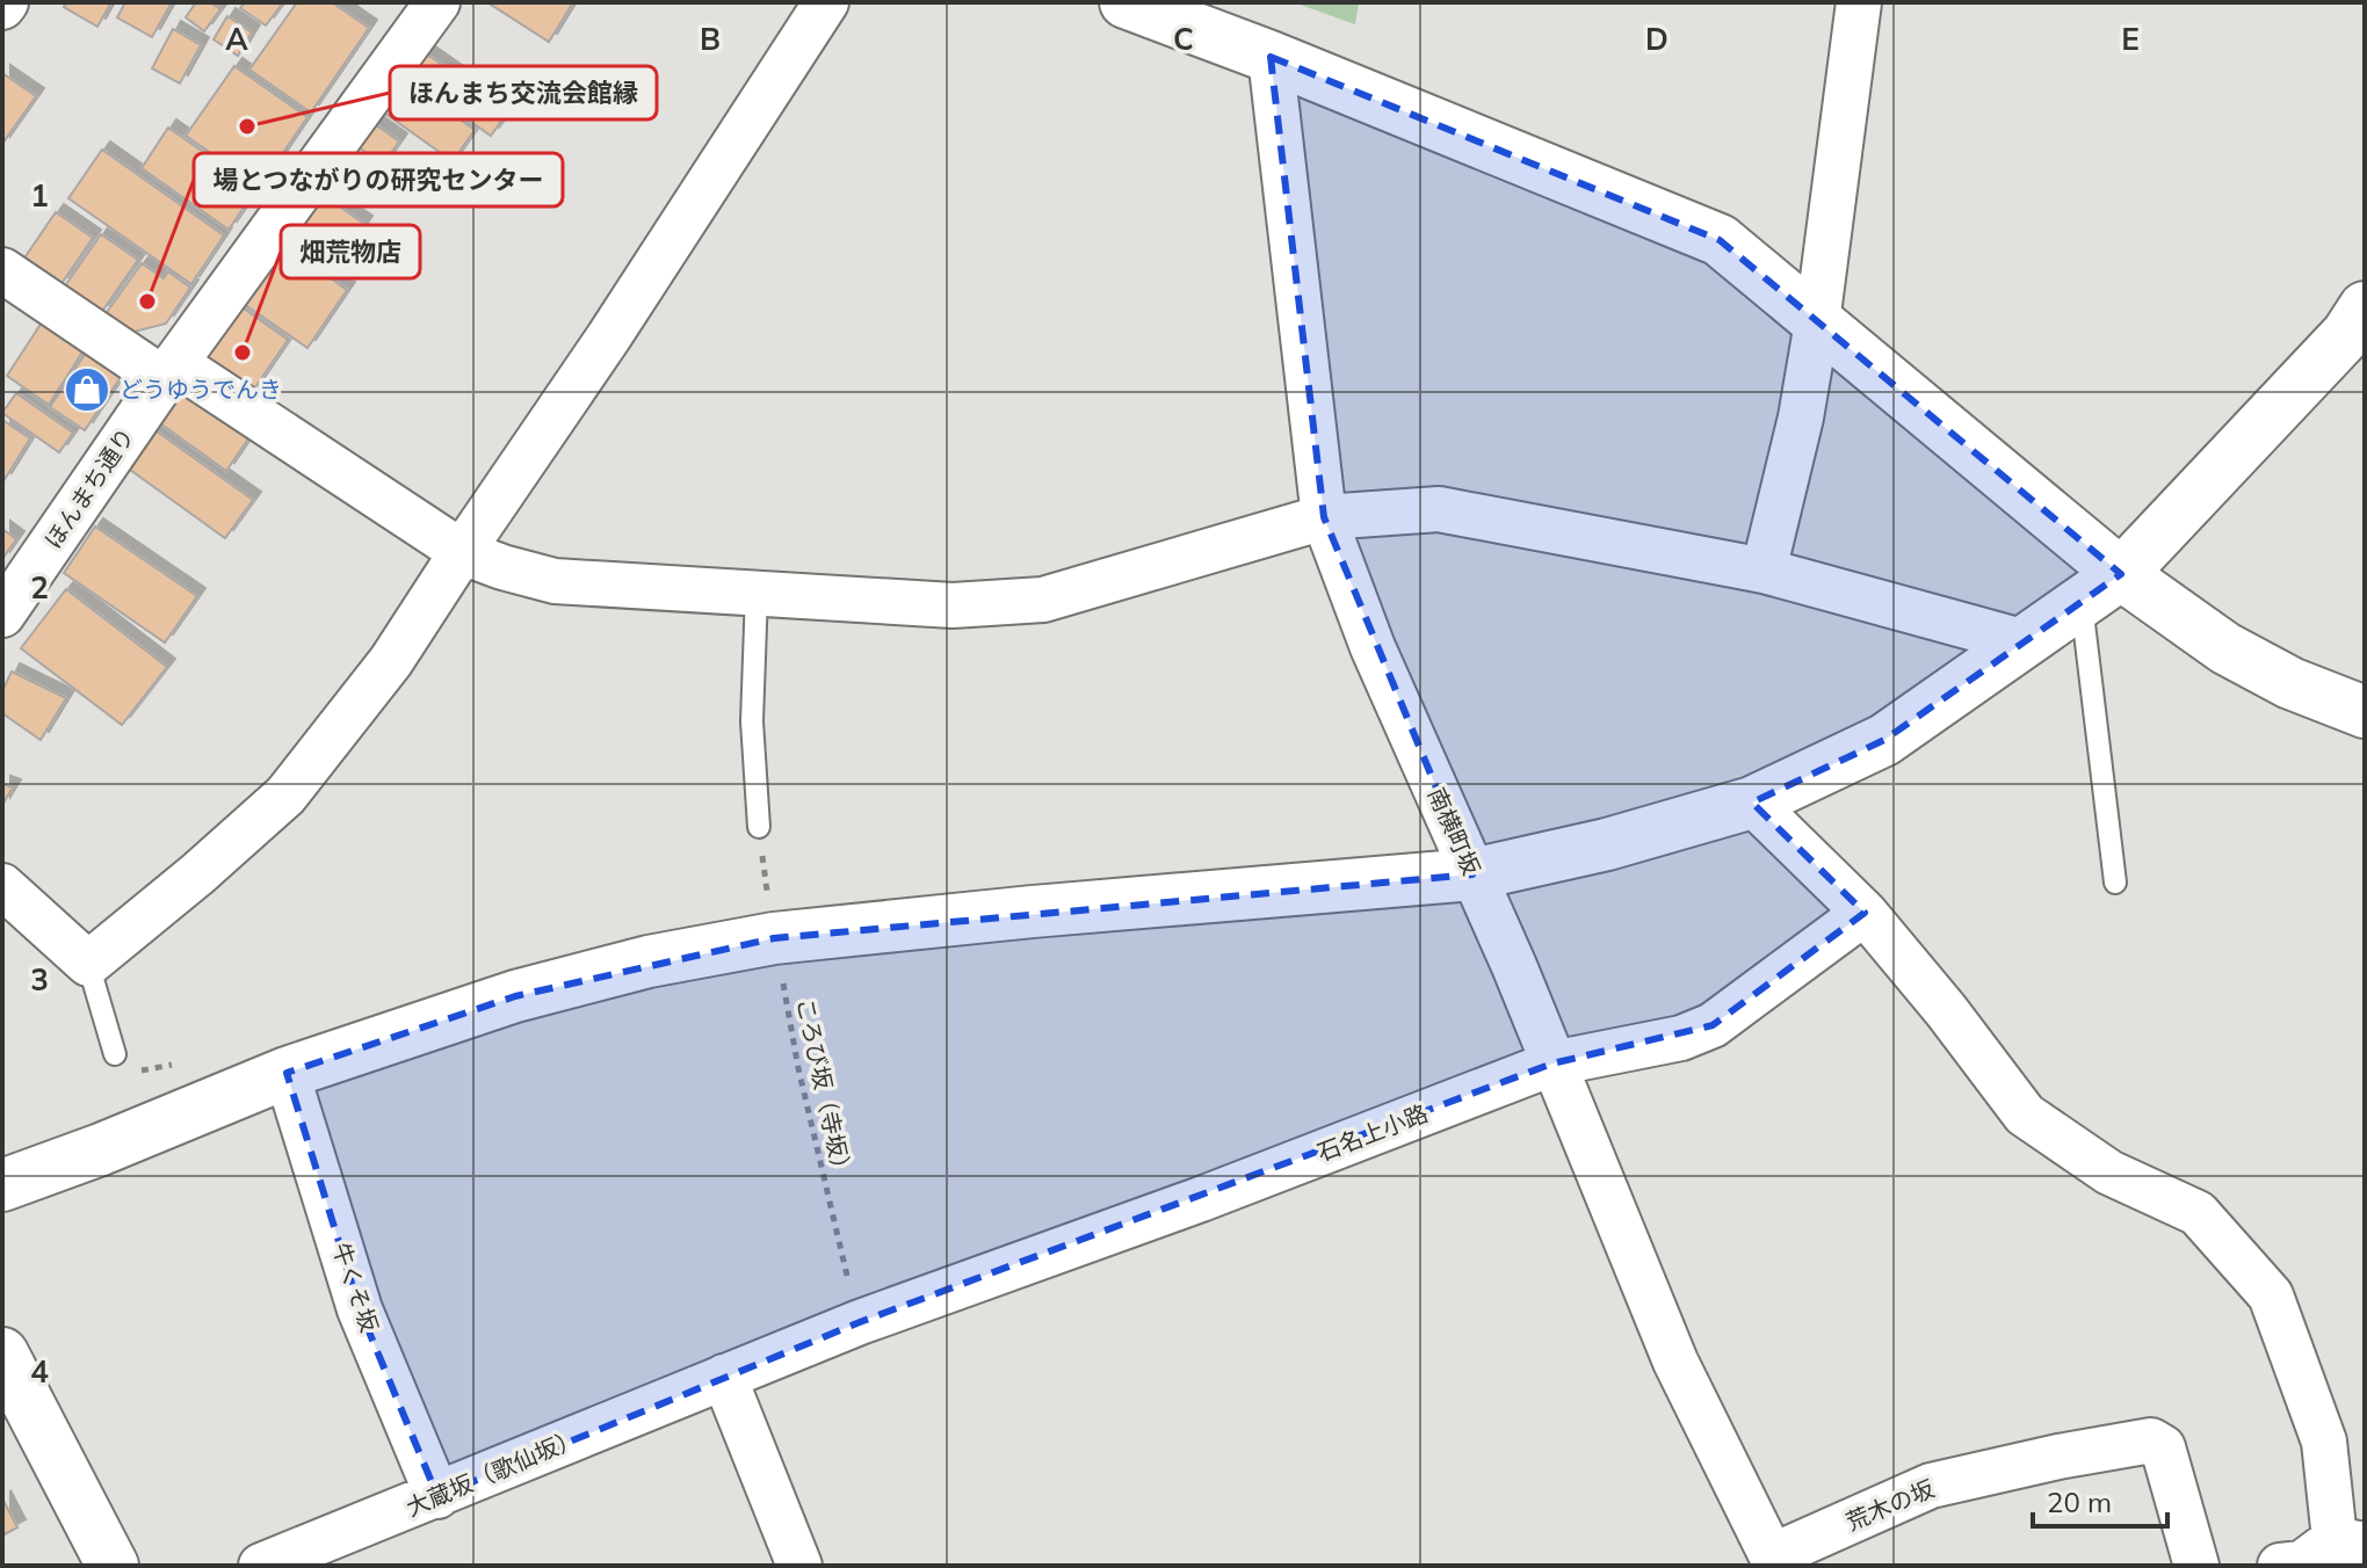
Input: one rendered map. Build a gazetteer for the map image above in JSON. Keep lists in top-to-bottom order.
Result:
{
  "streets": {
    "street": [
      "ほんまち通り",
      "南横町坂",
      "石名上小路",
      "牛くそ坂",
      "大蔵坂（歌仙坂）",
      "荒木の坂"
    ],
    "path": ["ころび坂（寺坂）"]
  },
  "crossings": [
    ["南横町坂", "石名上小路"],
    ["南横町坂", "荒木の坂"],
    ["石名上小路", "大蔵坂（歌仙坂）"],
    ["牛くそ坂", "大蔵坂（歌仙坂）"]
  ],
  "places": {
    "other": ["ほんまち交流会館縁", "場とつながりの研究センター", "畑荒物店"],
    "shop": ["どうゆうでんき"]
  },
  "scale_bar": "20 m",
  "grid": {
    "columns": [
      "A",
      "B",
      "C",
      "D",
      "E"
    ],
    "rows": [
      "1",
      "2",
      "3",
      "4"
    ]
  }
}
